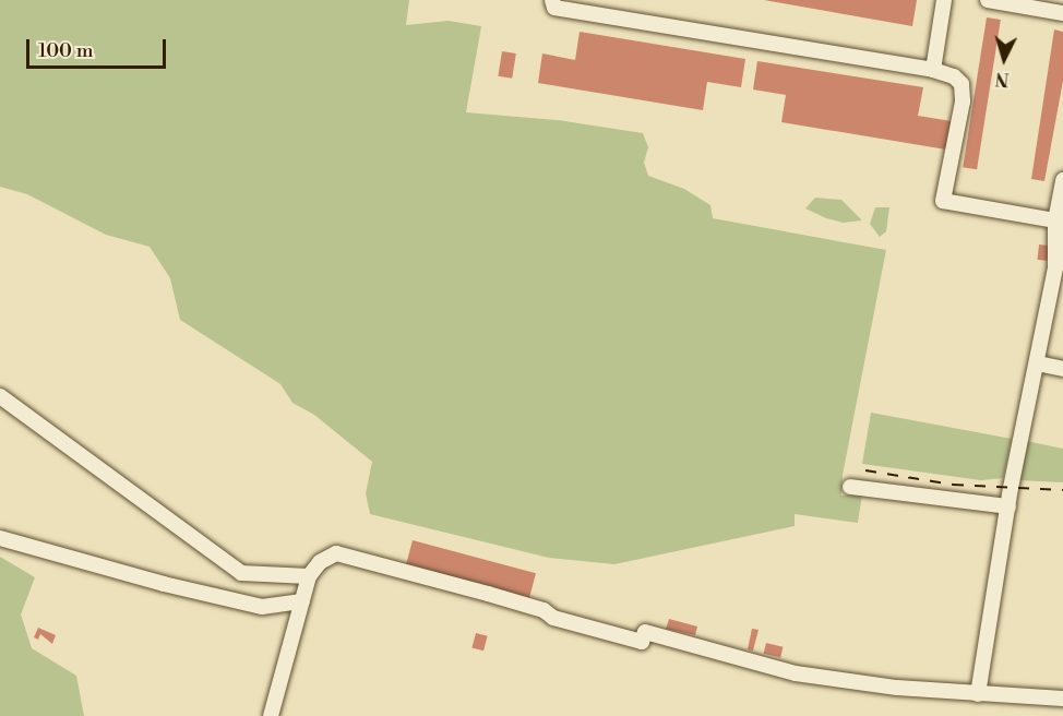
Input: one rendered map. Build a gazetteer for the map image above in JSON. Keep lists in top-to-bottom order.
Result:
{
  "scale_bar": "100 m",
  "north": "bottom"
}
